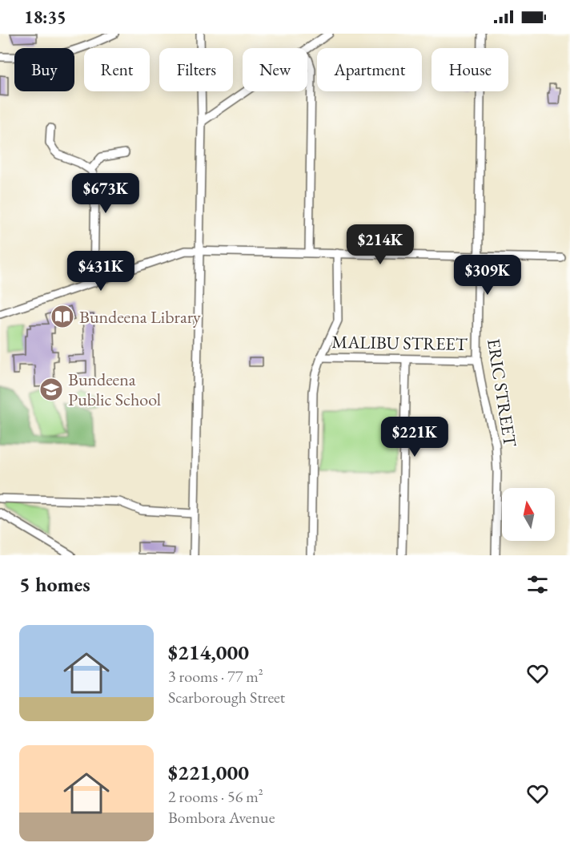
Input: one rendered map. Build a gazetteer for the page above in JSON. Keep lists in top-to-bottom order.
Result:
{
  "streets": {
    "street": ["MALIBU STREET", "ERIC STREET"]
  },
  "crossings": [
    ["MALIBU STREET", "ERIC STREET"]
  ],
  "places": {
    "library": ["Bundeena Library"],
    "school or university": ["Bundeena Public School"]
  },
  "north": "top",
  "page": {
    "status": "18:35",
    "chip": [
      "Buy",
      "Rent",
      "Filters",
      "New",
      "Apartment",
      "House"
    ],
    "price": [
      "$673K",
      "$214K",
      "$431K",
      "$309K",
      "$221K"
    ],
    "heading": "5 homes",
    "list": [
      {
        "name": "$214,000",
        "note": "3 rooms · 77 m² · Scarborough Street"
      },
      {
        "name": "$221,000",
        "note": "2 rooms · 56 m² · Bombora Avenue"
      }
    ]
  }
}
